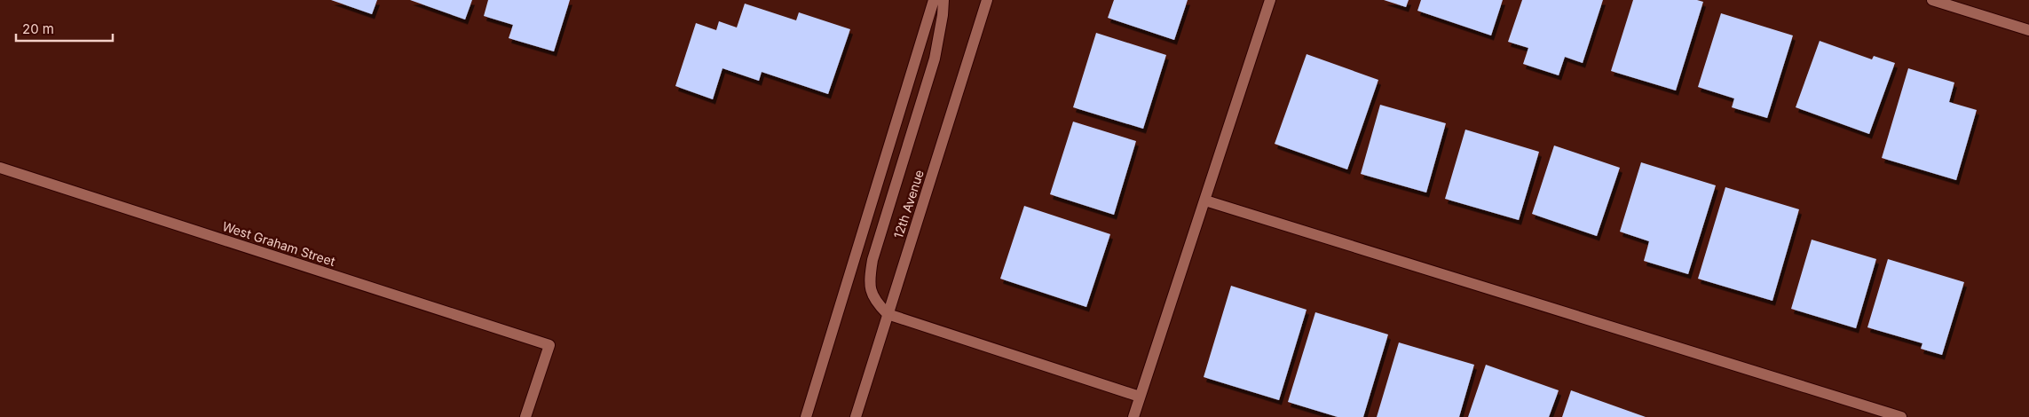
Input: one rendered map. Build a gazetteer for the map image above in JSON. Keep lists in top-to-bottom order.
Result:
{
  "streets": {
    "street": ["12th Avenue", "West Graham Street"]
  },
  "scale_bar": "20 m"
}
